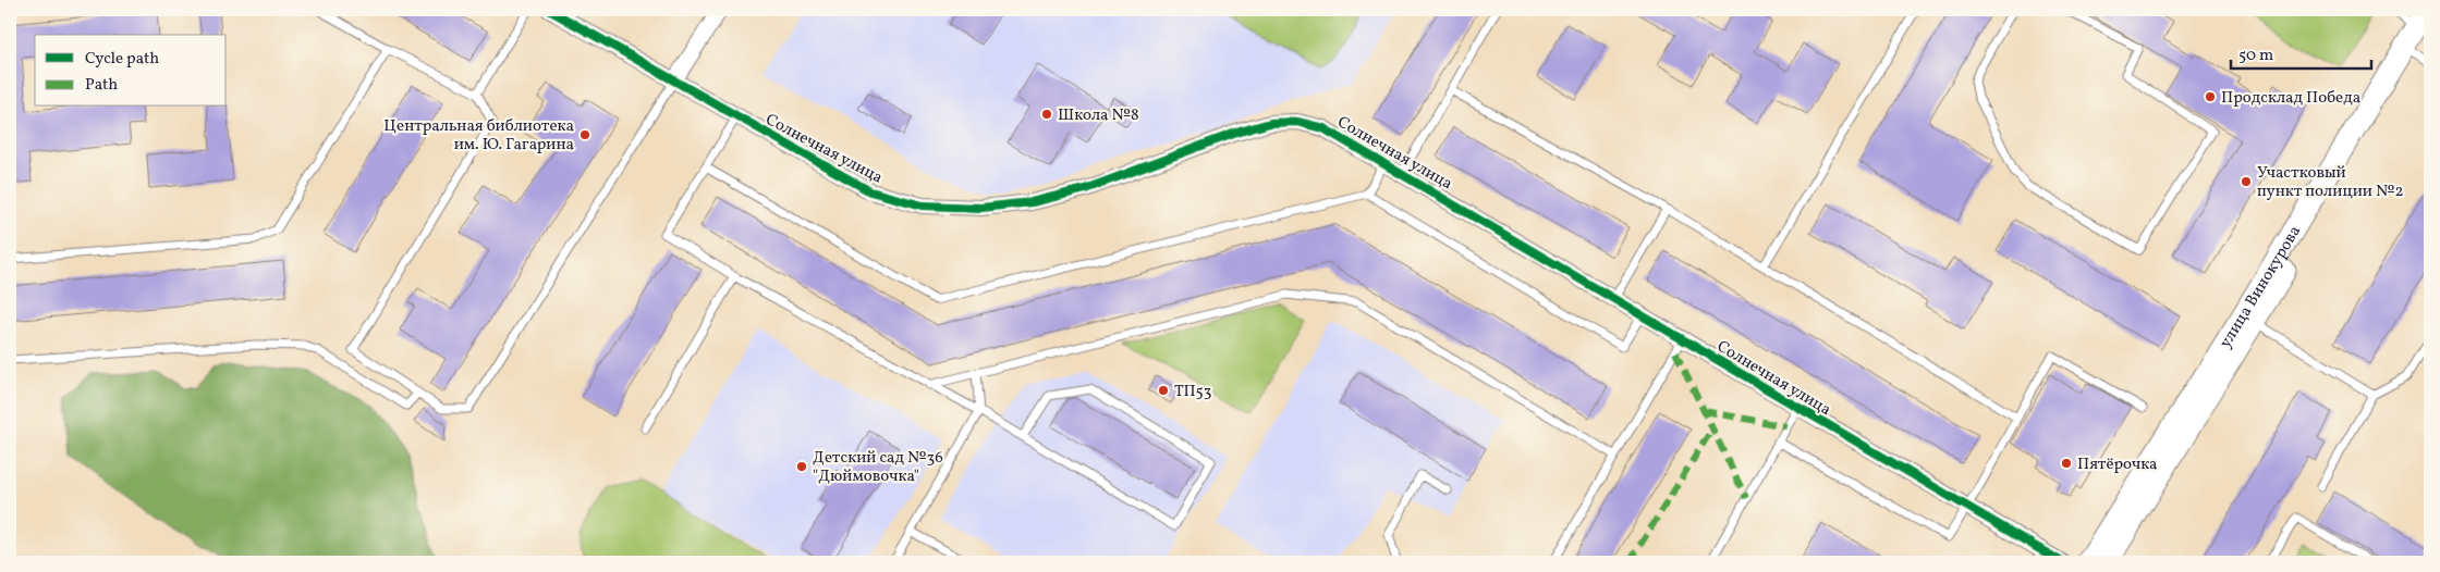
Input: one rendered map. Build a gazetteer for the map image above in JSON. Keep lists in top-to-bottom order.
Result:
{
  "streets": {
    "main road": ["улица Винокурова"],
    "street": ["Солнечная улица"]
  },
  "places": [
    "Продсклад Победа",
    "Школа №8",
    "Центральная библиотека им. Ю. Гагарина",
    "Участковый пункт полиции №2",
    "ТП53",
    "Пятёрочка",
    "Детский сад №36 \"Дюймовочка\""
  ],
  "legend": ["Cycle path", "Path"],
  "scale_bar": "50 m"
}
